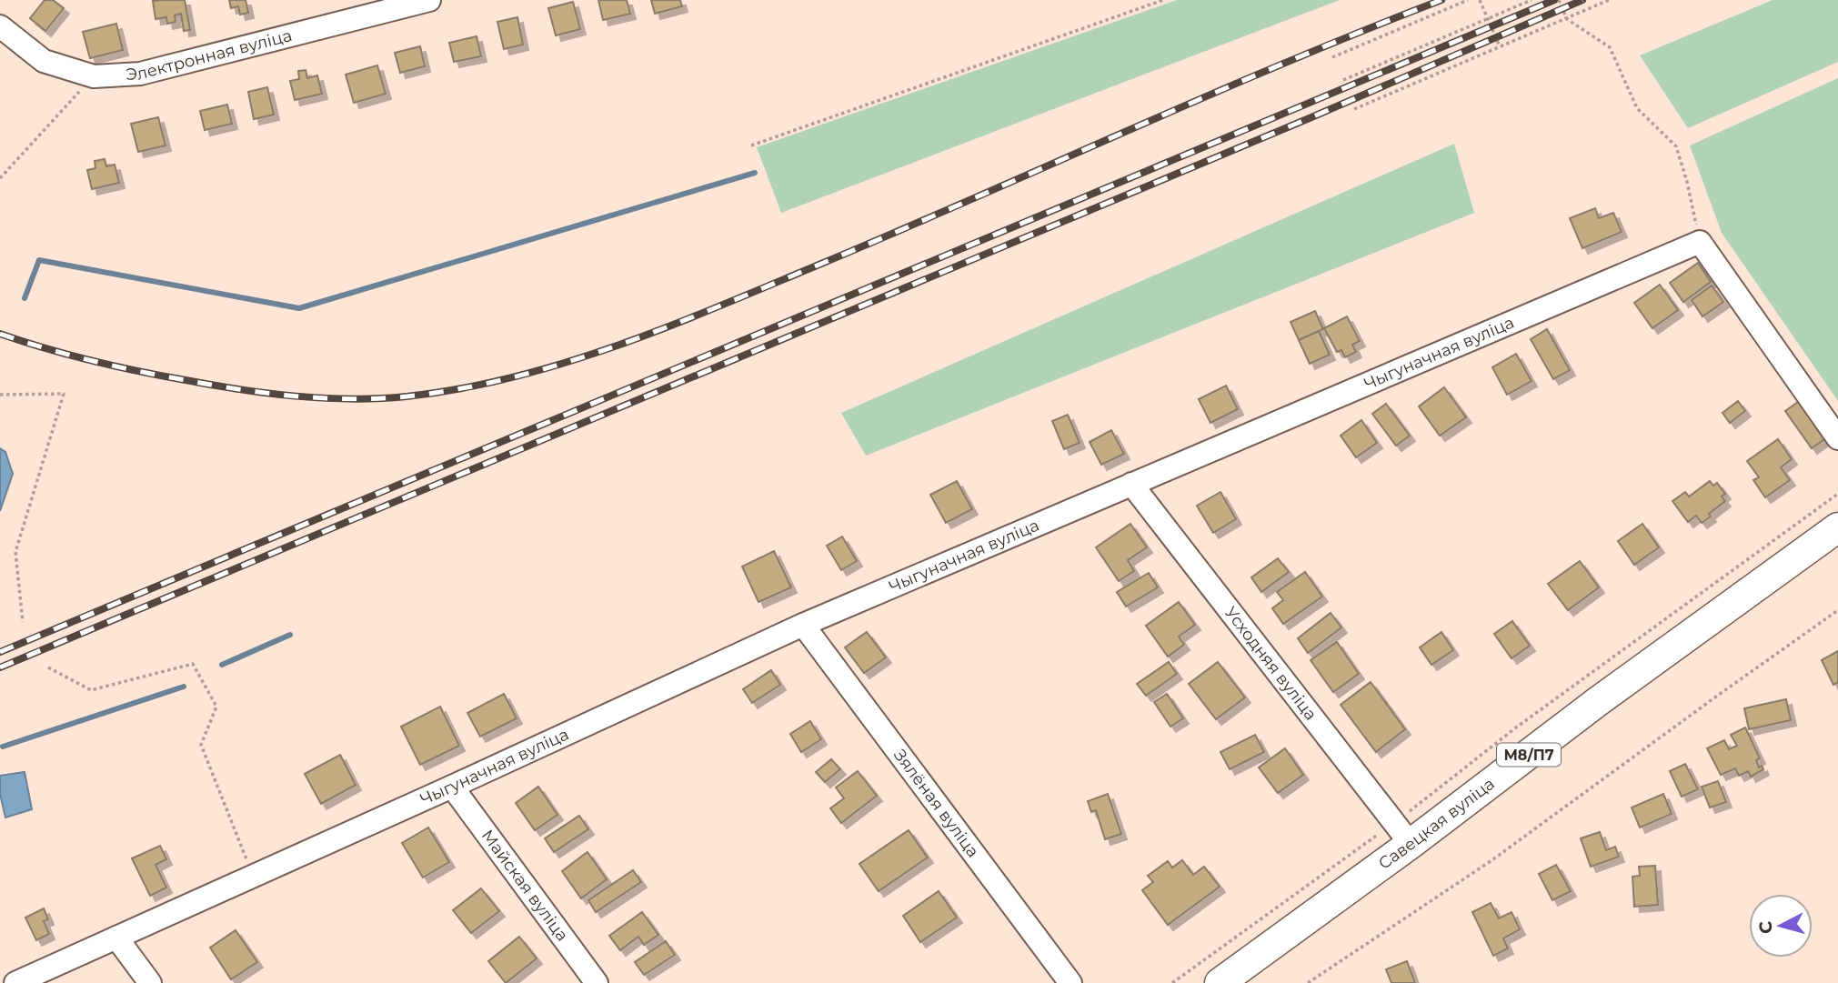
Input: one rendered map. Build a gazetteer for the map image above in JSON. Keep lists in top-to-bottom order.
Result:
{
  "streets": {
    "main road": ["М8/П7", "Савецкая вуліца"],
    "street": [
      "Электронная вуліца",
      "Чыгуначная вуліца",
      "Усходняя вуліца",
      "Зялёная вуліца",
      "Майская вуліца"
    ]
  },
  "crossings": [
    ["Чыгуначная вуліца", "Усходняя вуліца"],
    ["Чыгуначная вуліца", "Зялёная вуліца"],
    ["Чыгуначная вуліца", "Майская вуліца"],
    ["Усходняя вуліца", "Савецкая вуліца"]
  ],
  "north": "left"
}
